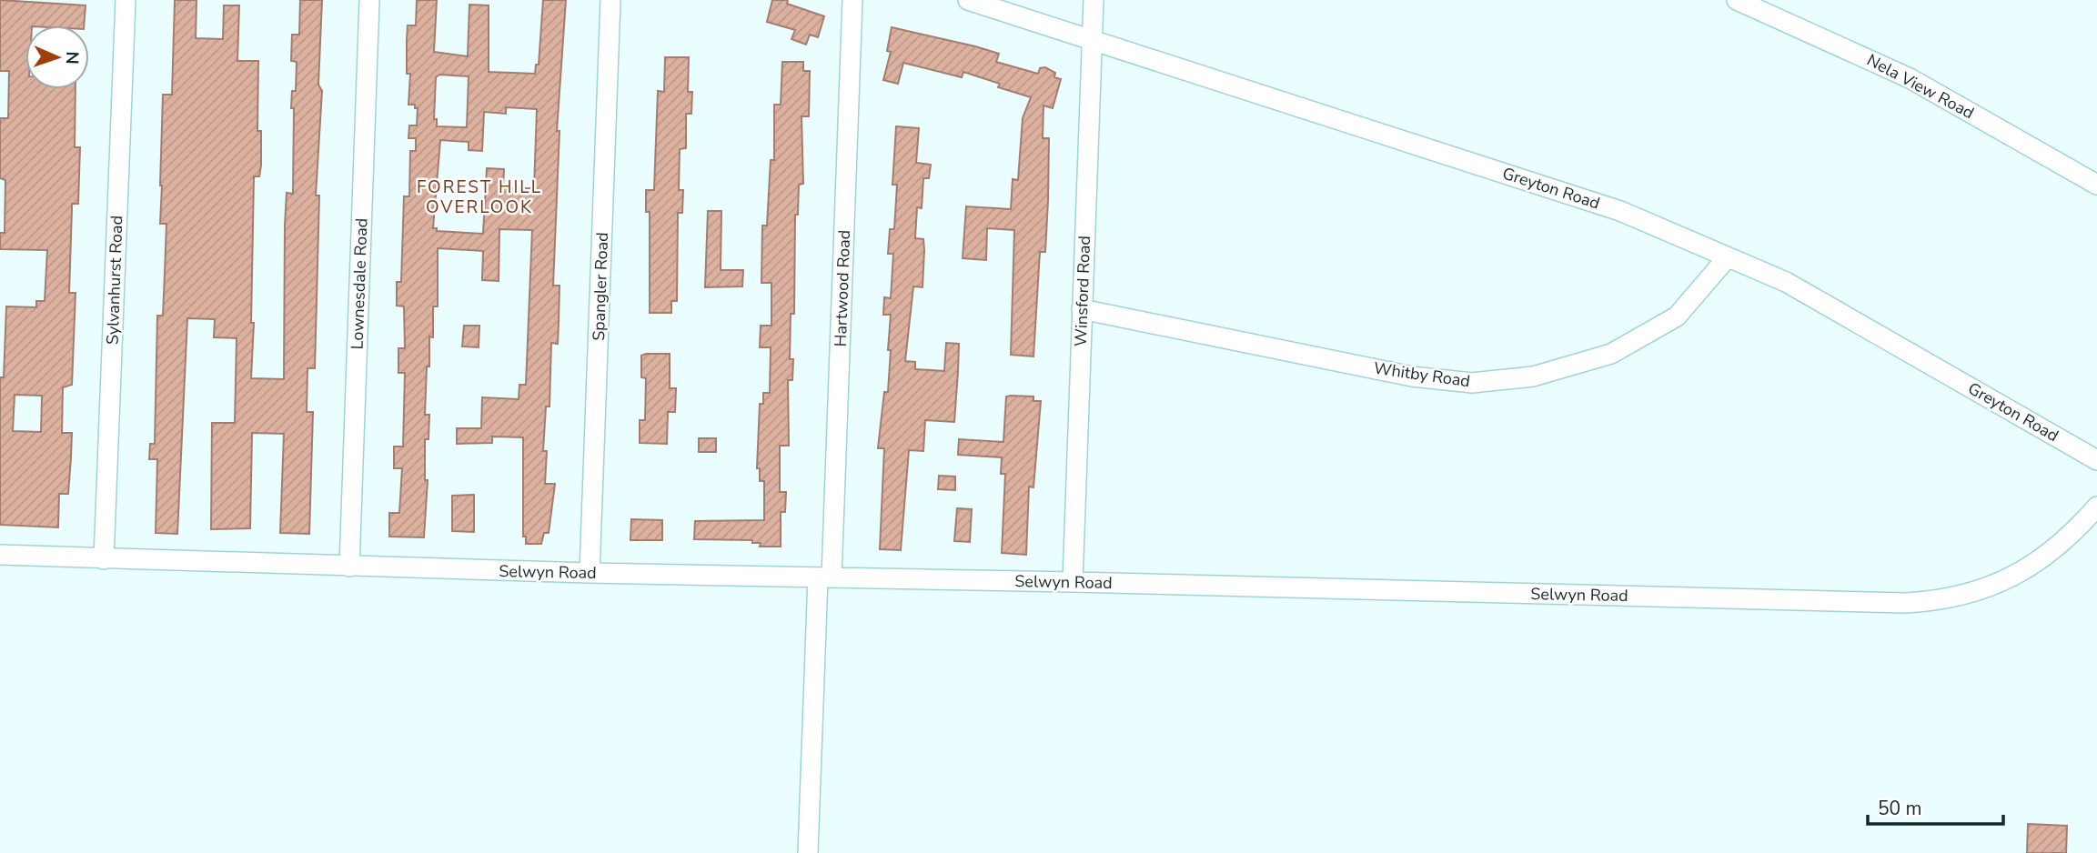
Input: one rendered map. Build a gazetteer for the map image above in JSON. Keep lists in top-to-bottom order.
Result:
{
  "streets": {
    "street": [
      "Nela View Road",
      "Greyton Road",
      "Sylvanhurst Road",
      "Lownesdale Road",
      "Spangler Road",
      "Hartwood Road",
      "Winsford Road",
      "Whitby Road",
      "Selwyn Road"
    ]
  },
  "crossings": [
    ["Greyton Road", "Winsford Road"],
    ["Greyton Road", "Whitby Road"],
    ["Sylvanhurst Road", "Selwyn Road"],
    ["Lownesdale Road", "Selwyn Road"],
    ["Spangler Road", "Selwyn Road"],
    ["Hartwood Road", "Selwyn Road"],
    ["Winsford Road", "Whitby Road"],
    ["Winsford Road", "Selwyn Road"]
  ],
  "districts": ["FOREST HILL OVERLOOK"],
  "scale_bar": "50 m",
  "north": "right"
}
